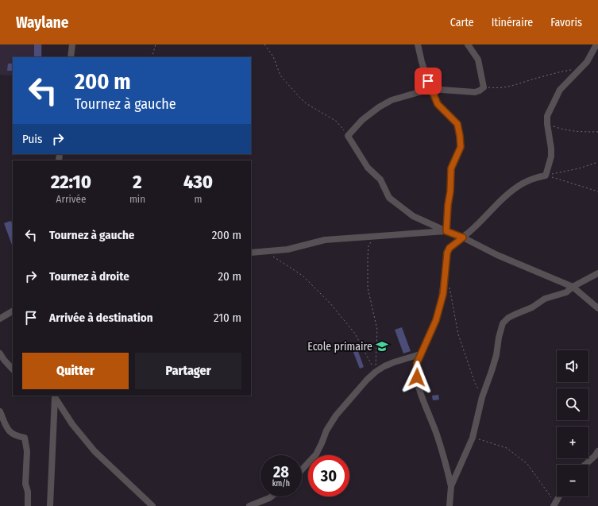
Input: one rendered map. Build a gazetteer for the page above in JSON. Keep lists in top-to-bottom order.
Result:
{
  "places": {
    "school or university": ["Ecole primaire"]
  },
  "page": {
    "header": "Waylane",
    "nav": ["Carte", "Itinéraire", "Favoris"],
    "turn": ["200 m", "Tournez à gauche"],
    "then": "Puis",
    "eta": [
      "22:10",
      "Arrivée",
      "2",
      "min",
      "430",
      "m"
    ],
    "list": [
      {
        "name": "Tournez à gauche",
        "value": "200 m"
      },
      {
        "name": "Tournez à droite",
        "value": "20 m"
      },
      {
        "name": "Arrivée à destination",
        "value": "210 m"
      }
    ],
    "buttons": ["Quitter", "Partager"],
    "map_buttons": ["+", "−"],
    "speed": "28 km/h",
    "limit": "30"
  }
}
